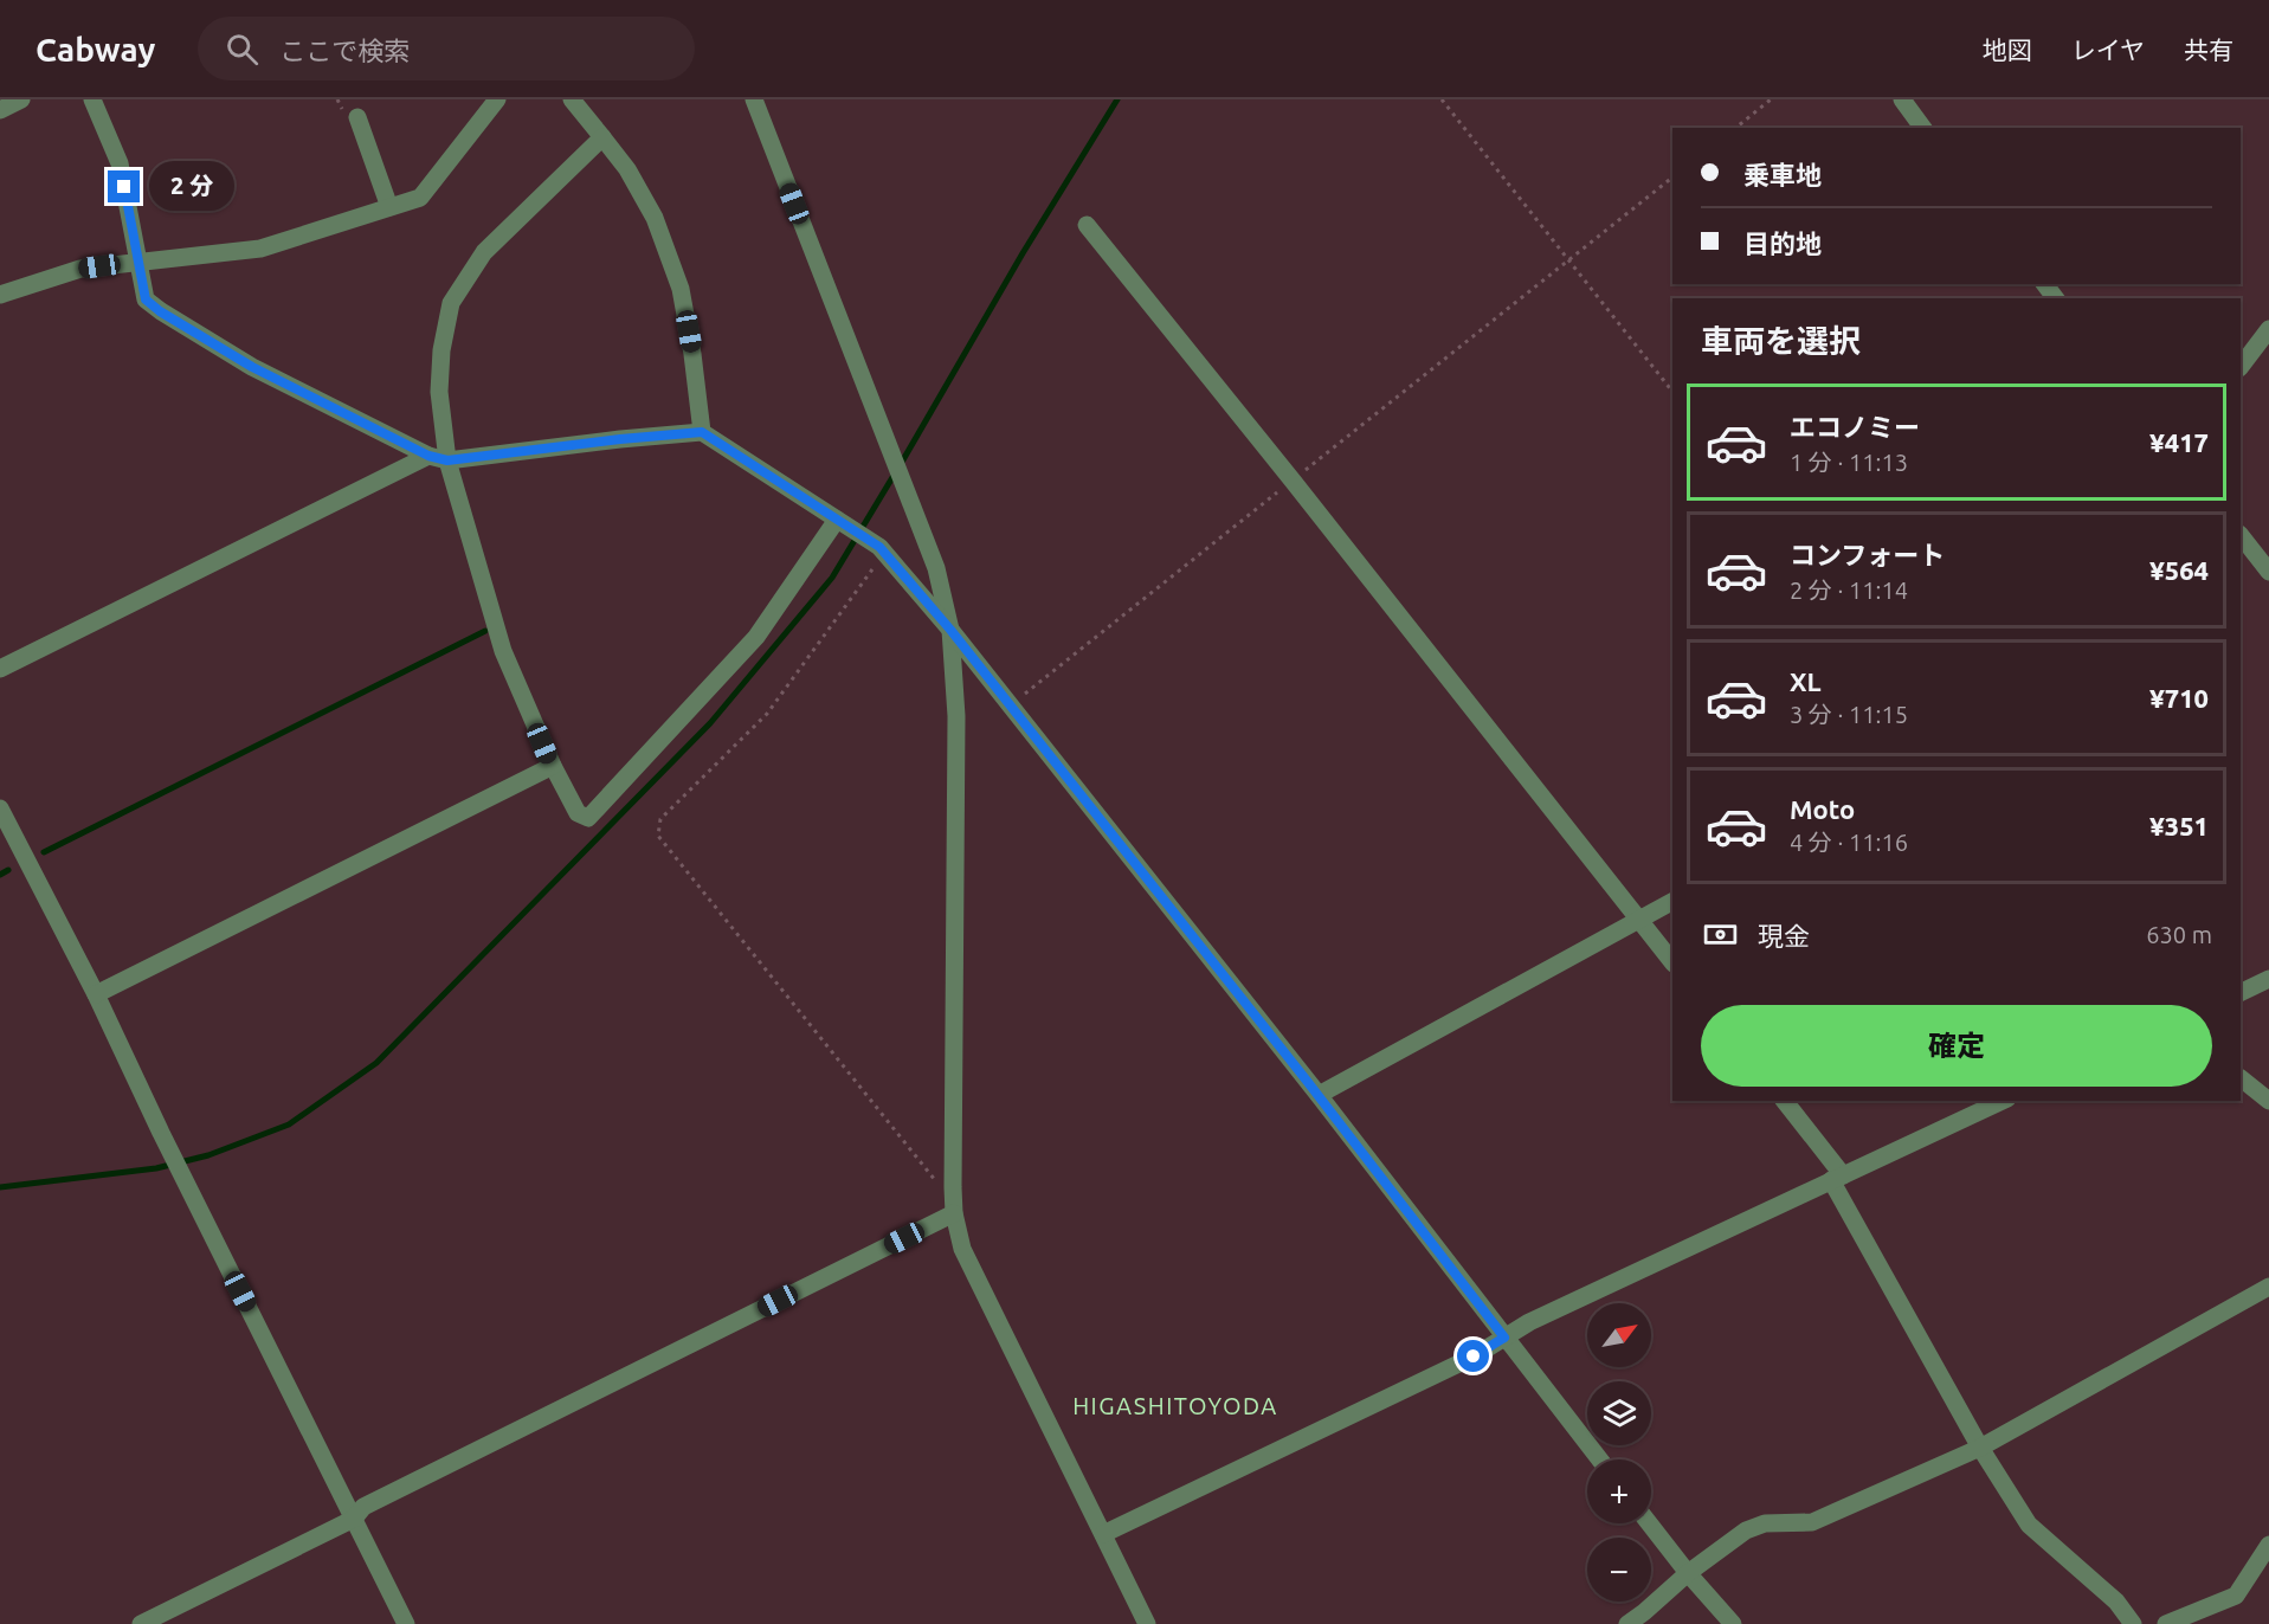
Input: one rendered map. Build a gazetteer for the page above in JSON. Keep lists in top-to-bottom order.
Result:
{
  "districts": ["HIGASHITOYODA"],
  "north": "top right",
  "page": {
    "header": "Cabway",
    "search": "ここで検索",
    "nav": ["地図", "レイヤ", "共有"],
    "banner": ["乗車地", "目的地"],
    "bubble": "2 分",
    "heading": "車両を選択",
    "list": [
      {
        "name": "エコノミー",
        "note": "1 分 · 11:13",
        "value": "¥417"
      },
      {
        "name": "コンフォート",
        "note": "2 分 · 11:14",
        "value": "¥564"
      },
      {
        "name": "XL",
        "note": "3 分 · 11:15",
        "value": "¥710"
      },
      {
        "name": "Moto",
        "note": "4 分 · 11:16",
        "value": "¥351"
      }
    ],
    "pay": ["現金", "630 m"],
    "buttons": "確定",
    "map_buttons": ["+", "−"]
  }
}
